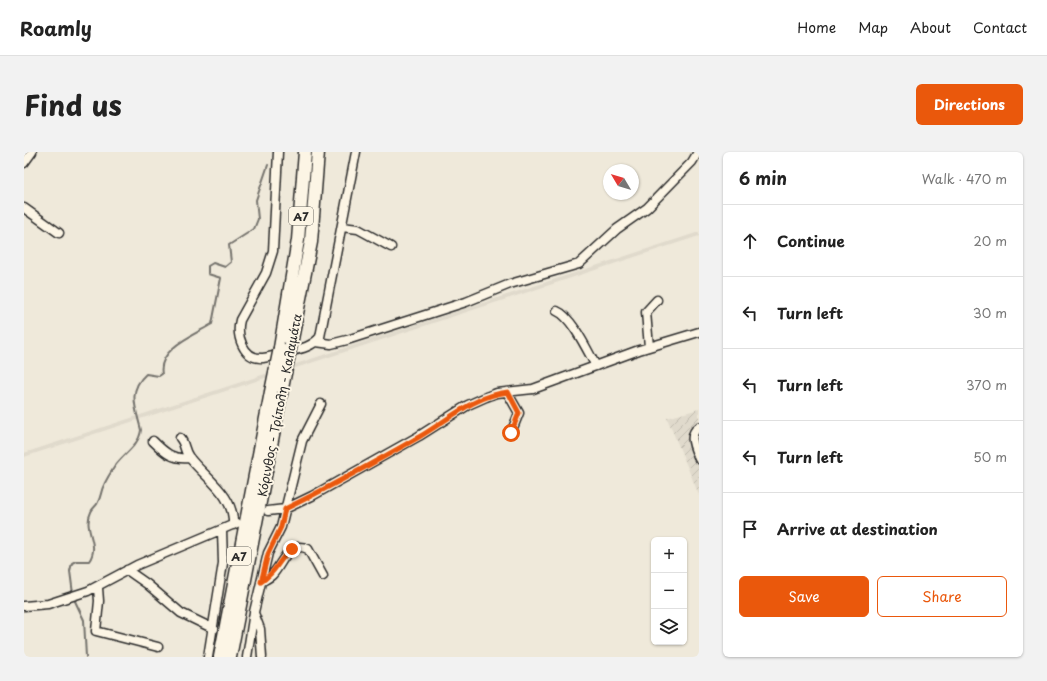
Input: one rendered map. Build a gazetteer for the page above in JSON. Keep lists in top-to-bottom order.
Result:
{
  "streets": {
    "highway": ["Α7", "Κόρινθος - Τρίπολη - Καλαμάτα"]
  },
  "north": "top left",
  "page": {
    "header": "Roamly",
    "nav": [
      "Home",
      "Map",
      "About",
      "Contact"
    ],
    "title": "Find us",
    "buttons": [
      "Directions",
      ["Save", "Share"]
    ],
    "heading": ["6 min", "Walk · 470 m"],
    "list": [
      ["Continue", "20 m"],
      ["Turn left", "30 m"],
      ["Turn left", "370 m"],
      ["Turn left", "50 m"],
      "Arrive at destination"
    ],
    "map_buttons": ["+", "−"]
  }
}
